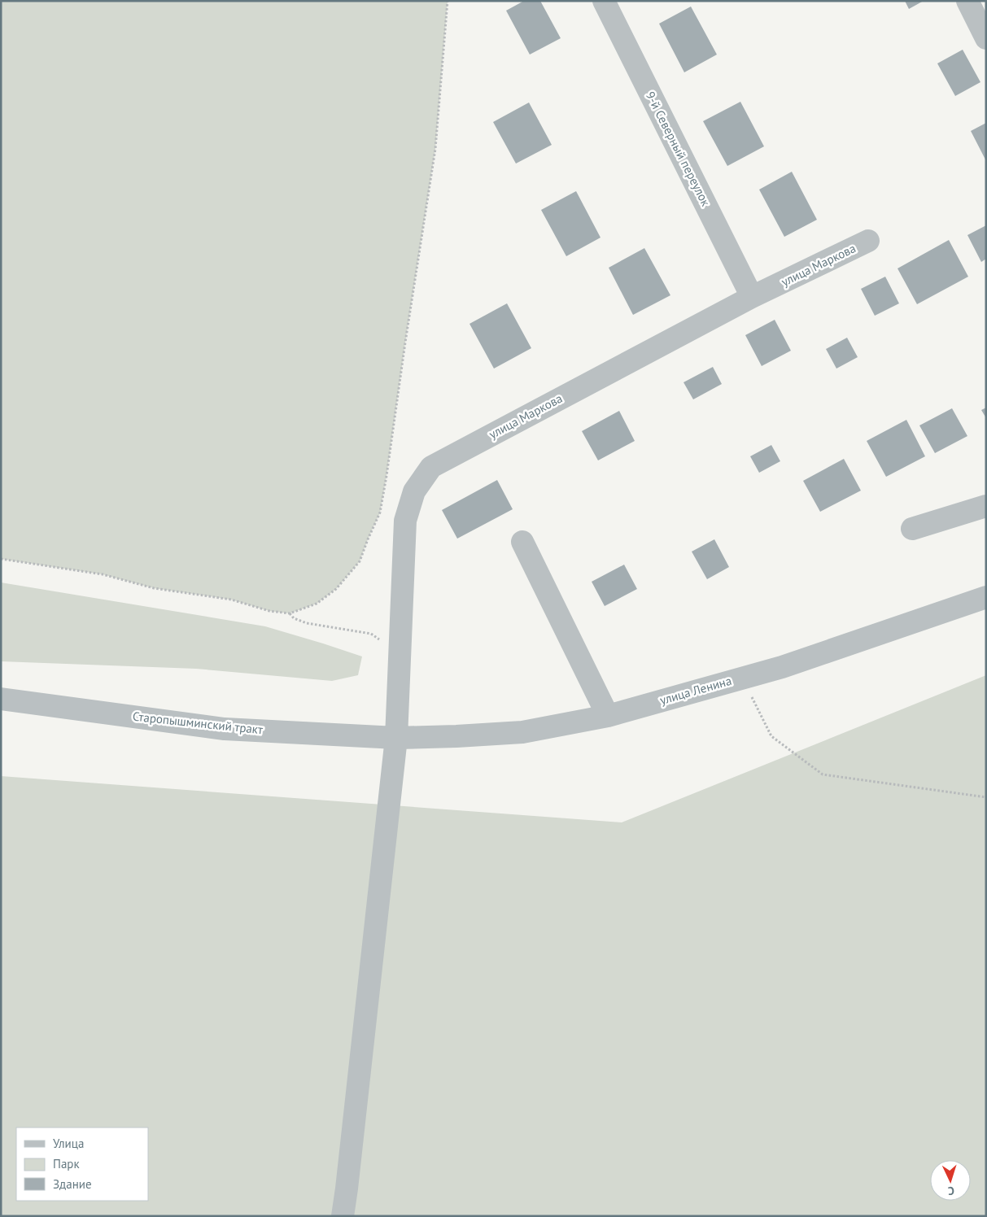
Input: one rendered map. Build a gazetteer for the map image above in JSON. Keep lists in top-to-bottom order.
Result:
{
  "streets": {
    "street": [
      "9-й Северный переулок",
      "улица Маркова",
      "улица Ленина",
      "Старопышминский тракт"
    ]
  },
  "crossings": [
    ["9-й Северный переулок", "улица Маркова"],
    ["улица Маркова", "улица Ленина"],
    ["улица Маркова", "Старопышминский тракт"],
    ["улица Ленина", "Старопышминский тракт"]
  ],
  "legend": ["Улица", "Парк", "Здание"],
  "north": "bottom"
}
